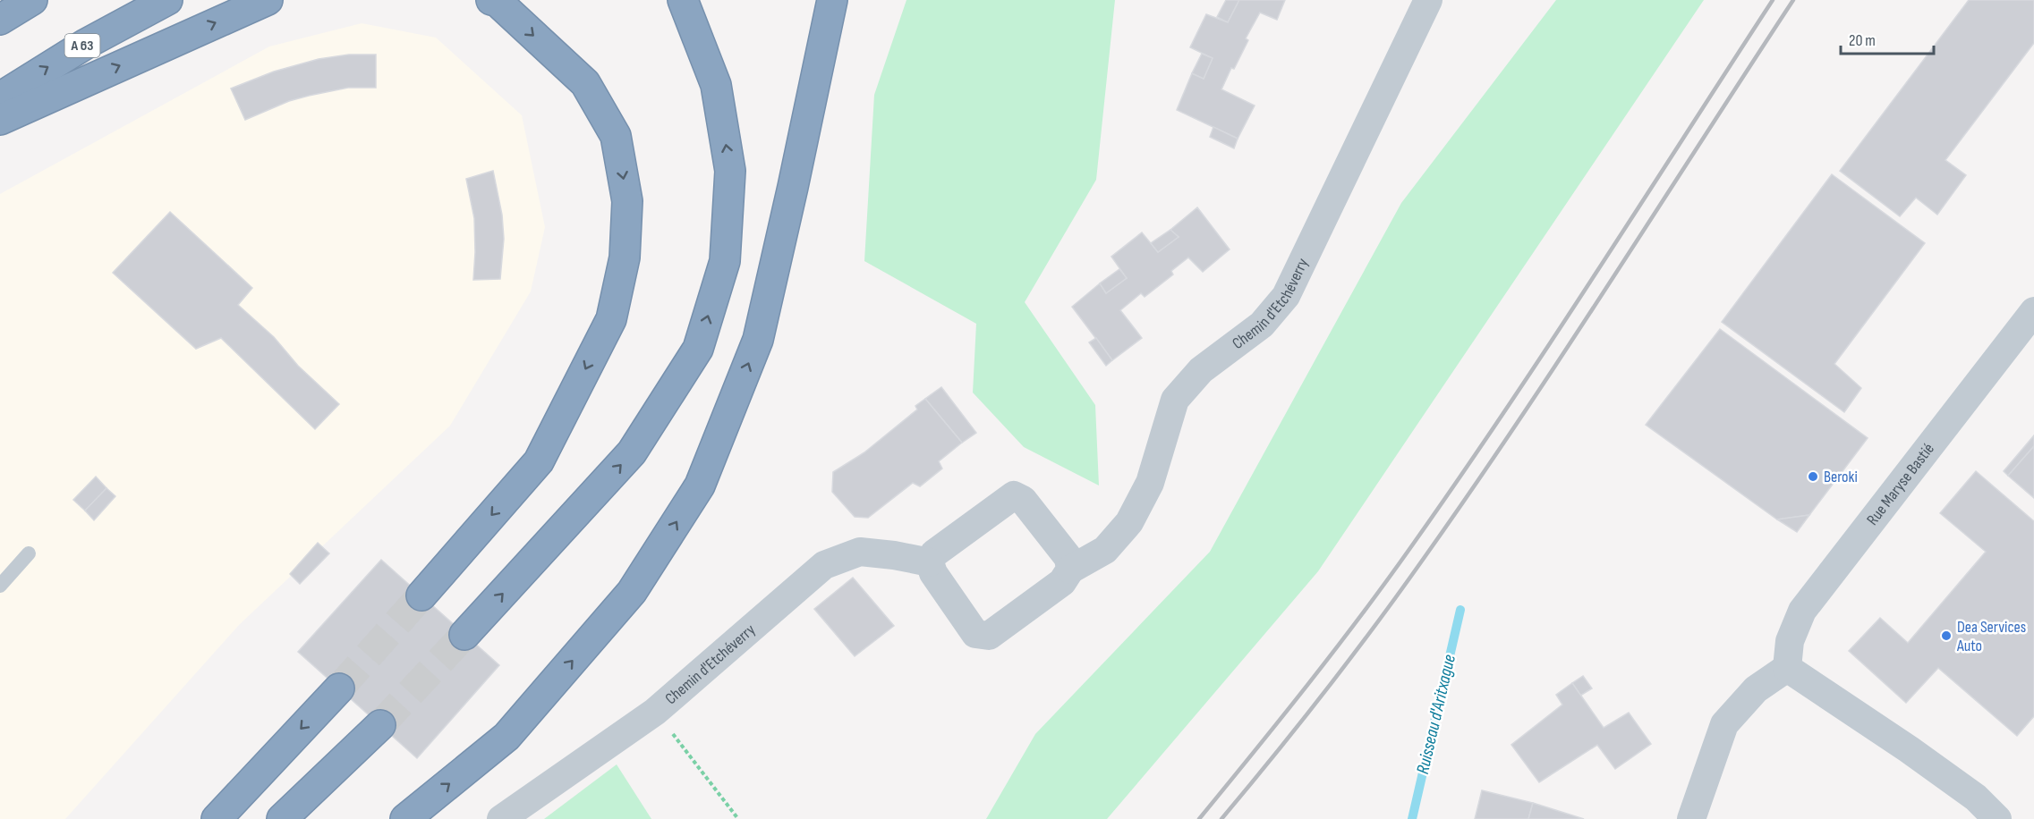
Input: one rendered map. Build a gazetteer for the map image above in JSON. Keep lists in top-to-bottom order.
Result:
{
  "streets": {
    "highway": ["A 63"],
    "street": ["Chemin d'Etchéverry", "Rue Maryse Bastié"]
  },
  "water": ["Ruisseau d'Aritxague"],
  "places": ["Beroki", "Dea Services Auto"],
  "scale_bar": "20 m"
}
